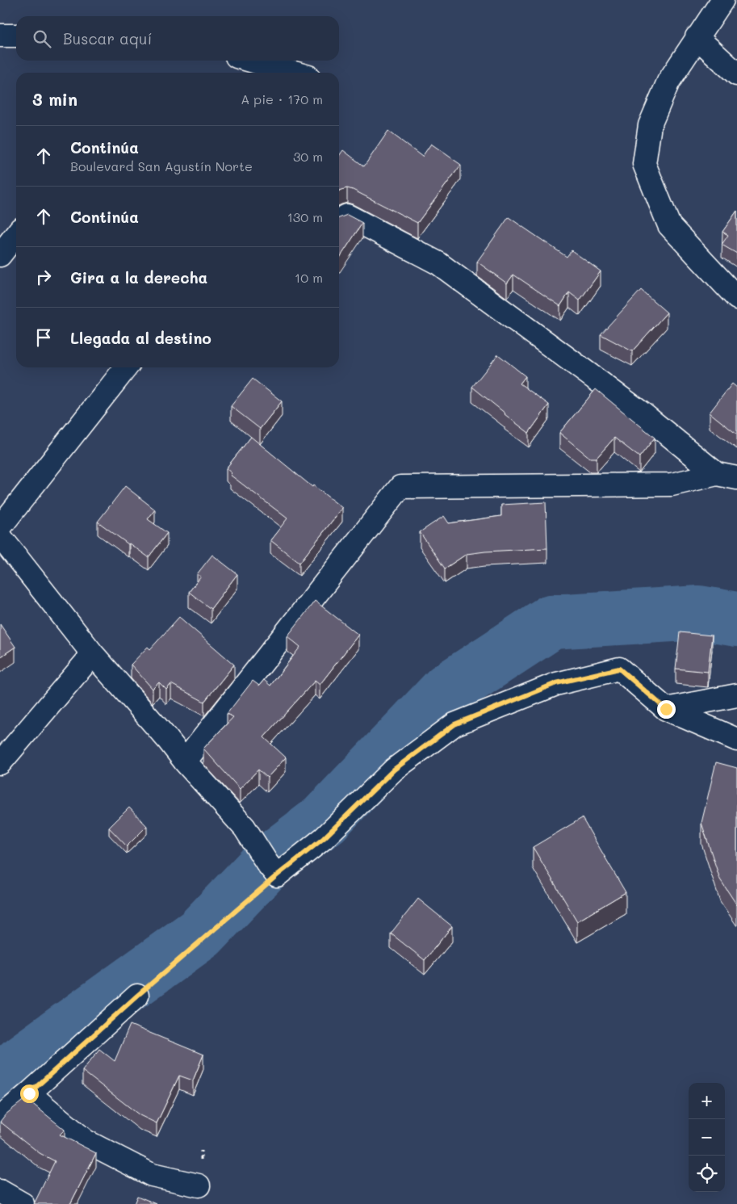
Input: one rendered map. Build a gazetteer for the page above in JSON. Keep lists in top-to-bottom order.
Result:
{
  "page": {
    "search": "Buscar aquí",
    "heading": ["3 min", "A pie · 170 m"],
    "list": [
      ["Continúa", "Boulevard San Agustín Norte", "30 m"],
      ["Continúa", "130 m"],
      ["Gira a la derecha", "10 m"],
      "Llegada al destino"
    ],
    "map_buttons": ["+", "−"]
  }
}
